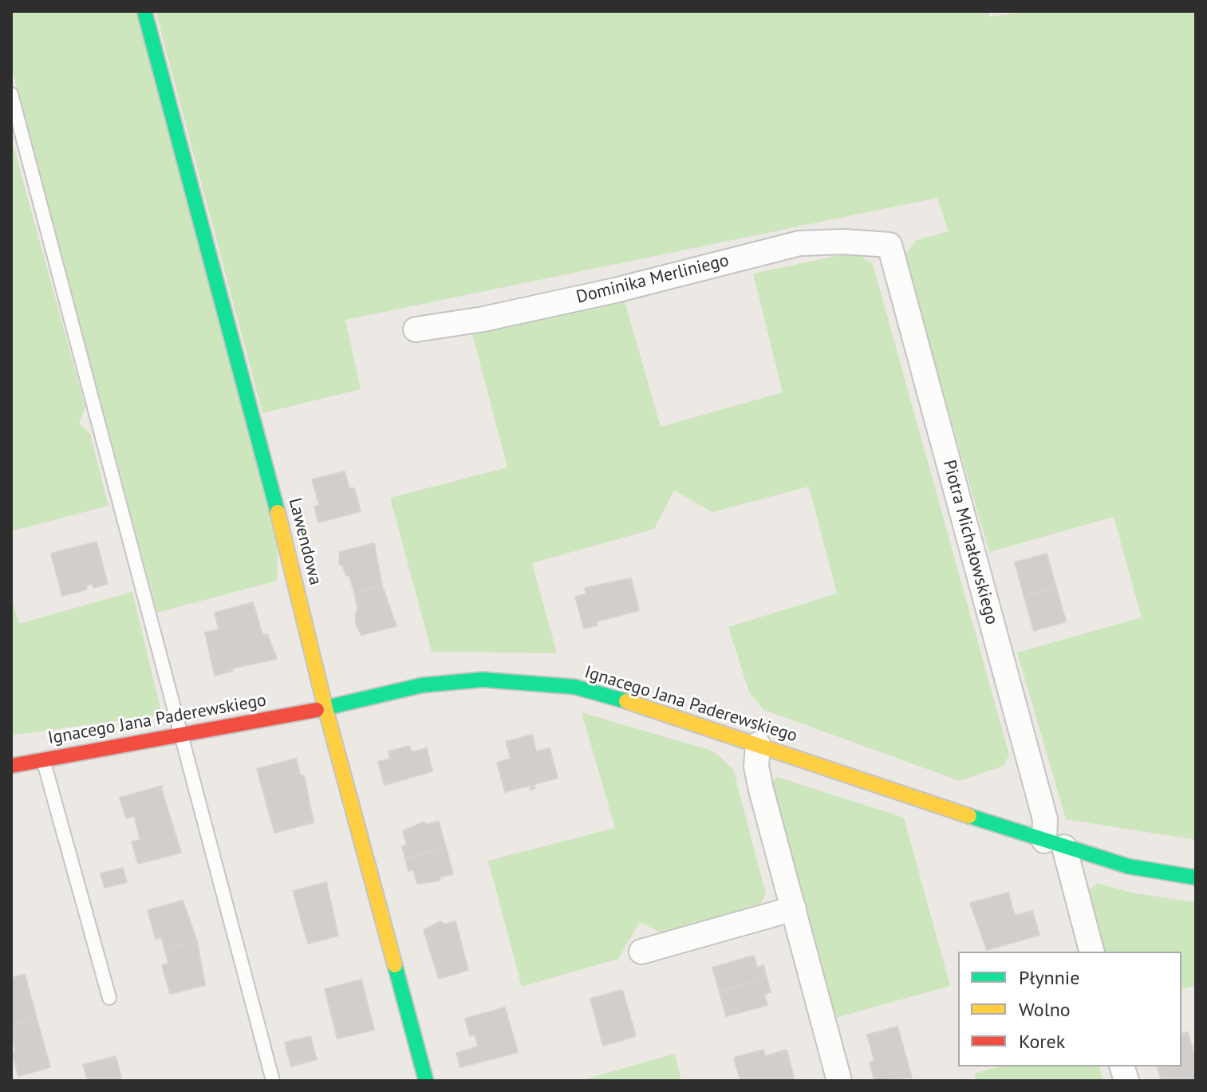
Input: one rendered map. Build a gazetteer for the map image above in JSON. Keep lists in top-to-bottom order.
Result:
{
  "streets": {
    "street": [
      "Dominika Merliniego",
      "Lawendowa",
      "Piotra Michałowskiego",
      "Ignacego Jana Paderewskiego"
    ]
  },
  "crossings": [
    ["Dominika Merliniego", "Piotra Michałowskiego"],
    ["Lawendowa", "Ignacego Jana Paderewskiego"],
    ["Piotra Michałowskiego", "Ignacego Jana Paderewskiego"]
  ],
  "legend": ["Płynnie", "Wolno", "Korek"]
}
